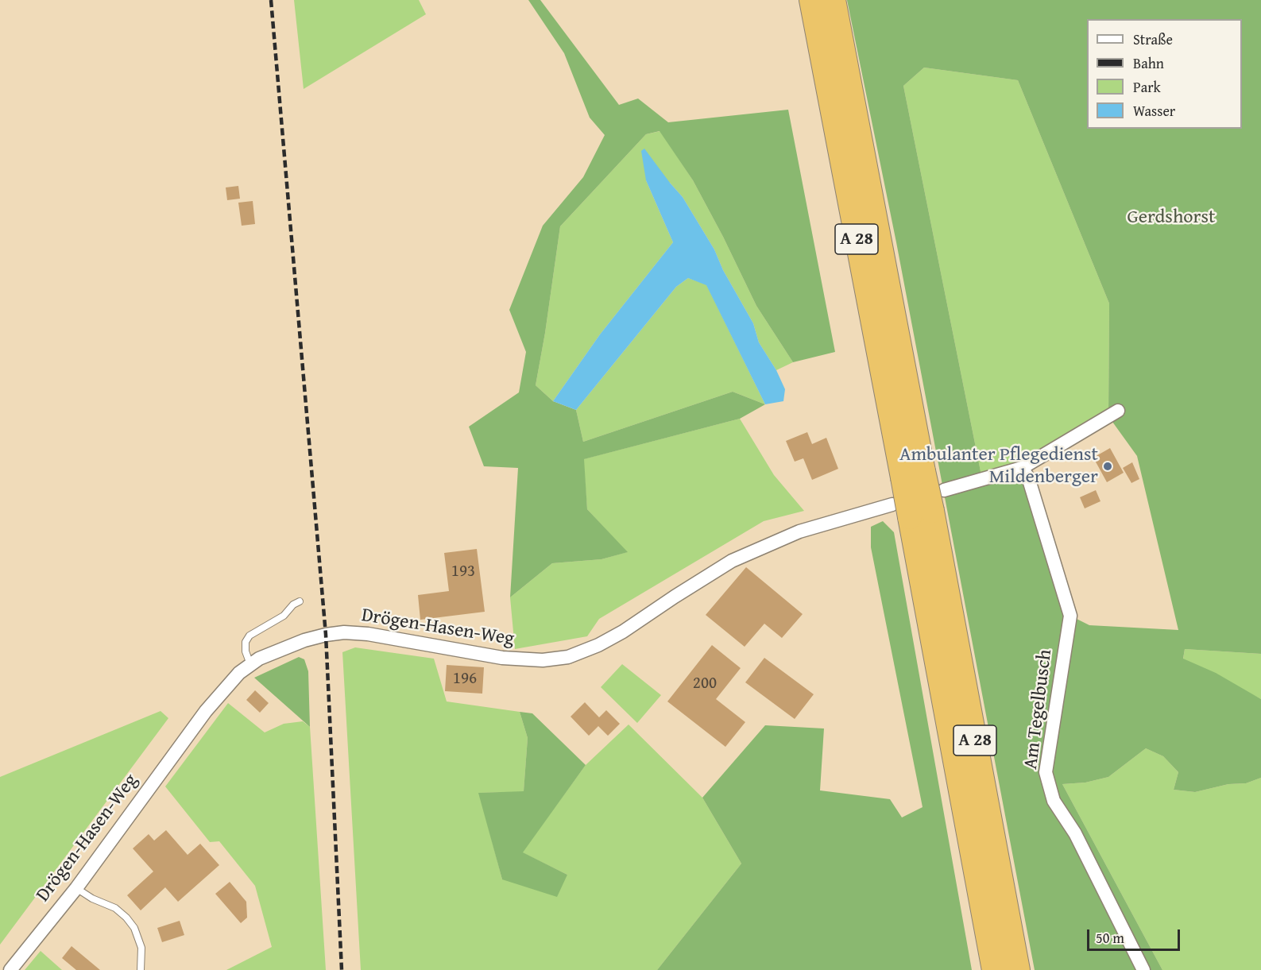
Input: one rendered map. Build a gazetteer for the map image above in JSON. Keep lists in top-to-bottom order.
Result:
{
  "streets": {
    "highway": ["A 28"],
    "street": ["Drögen-Hasen-Weg", "Am Tegelbusch"]
  },
  "crossings": [
    ["A 28", "Drögen-Hasen-Weg"]
  ],
  "parks": ["Gerdshorst"],
  "places": ["Ambulanter Pflegedienst Mildenberger"],
  "house_numbers": ["193", "196", "200"],
  "legend": [
    "Straße",
    "Bahn",
    "Park",
    "Wasser"
  ],
  "scale_bar": "50 m"
}
